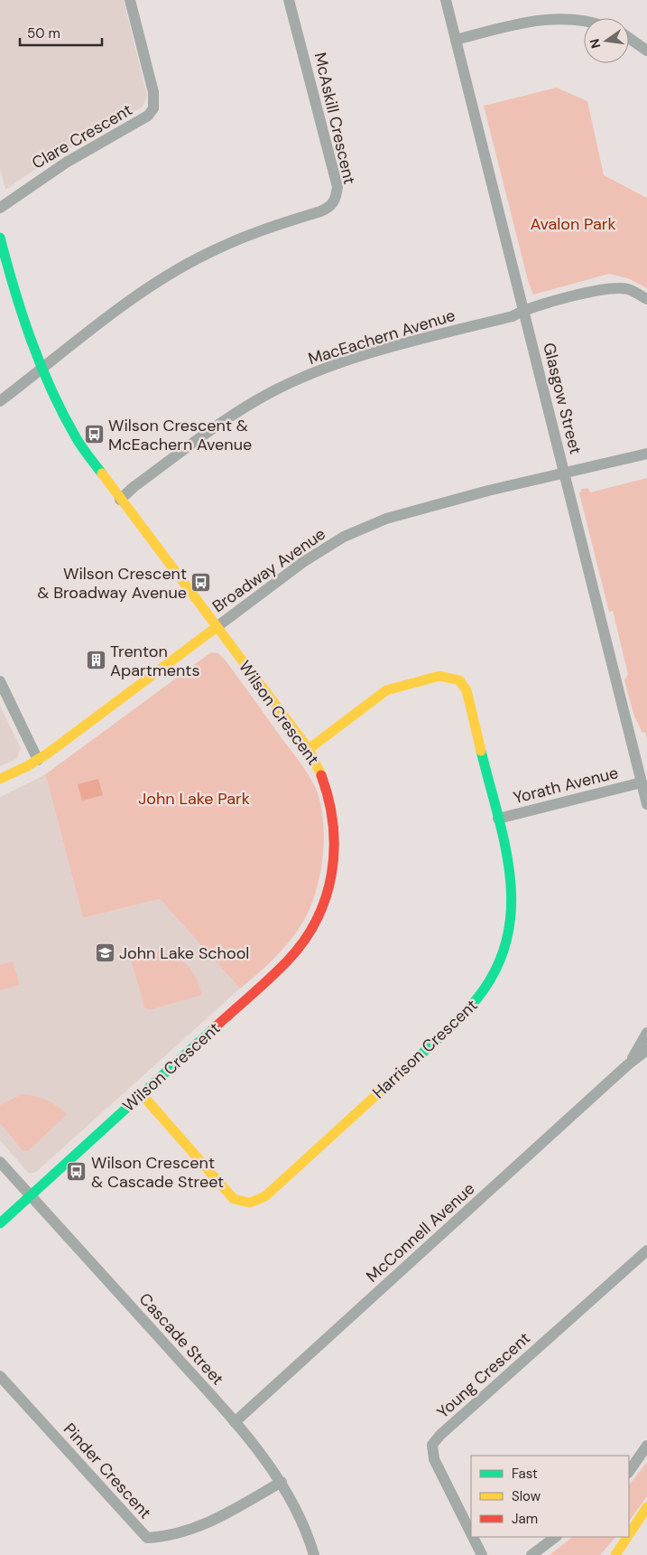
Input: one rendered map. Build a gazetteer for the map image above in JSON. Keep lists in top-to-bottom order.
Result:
{
  "streets": {
    "main road": ["Broadway Avenue", "Wilson Crescent", "Harrison Crescent"],
    "street": [
      "McAskill Crescent",
      "Clare Crescent",
      "MacEachern Avenue",
      "Glasgow Street",
      "Yorath Avenue",
      "McConnell Avenue",
      "Cascade Street",
      "Young Crescent",
      "Pinder Crescent"
    ]
  },
  "crossings": [
    ["McAskill Crescent", "Wilson Crescent"],
    ["MacEachern Avenue", "Glasgow Street"],
    ["MacEachern Avenue", "Wilson Crescent"],
    ["Glasgow Street", "Broadway Avenue"],
    ["Glasgow Street", "Yorath Avenue"],
    ["Broadway Avenue", "Wilson Crescent"],
    ["Wilson Crescent", "Harrison Crescent"],
    ["Wilson Crescent", "Cascade Street"],
    ["Yorath Avenue", "Harrison Crescent"],
    ["McConnell Avenue", "Cascade Street"],
    ["Cascade Street", "Pinder Crescent"]
  ],
  "parks": ["Avalon Park", "John Lake Park"],
  "places": {
    "bus stop": ["Wilson Crescent & McEachern Avenue", "Wilson Crescent & Broadway Avenue", "Wilson Crescent & Cascade Street"],
    "building": ["Trenton Apartments"],
    "school or university": ["John Lake School"]
  },
  "legend": ["Fast", "Slow", "Jam"],
  "scale_bar": "50 m",
  "north": "left"
}
